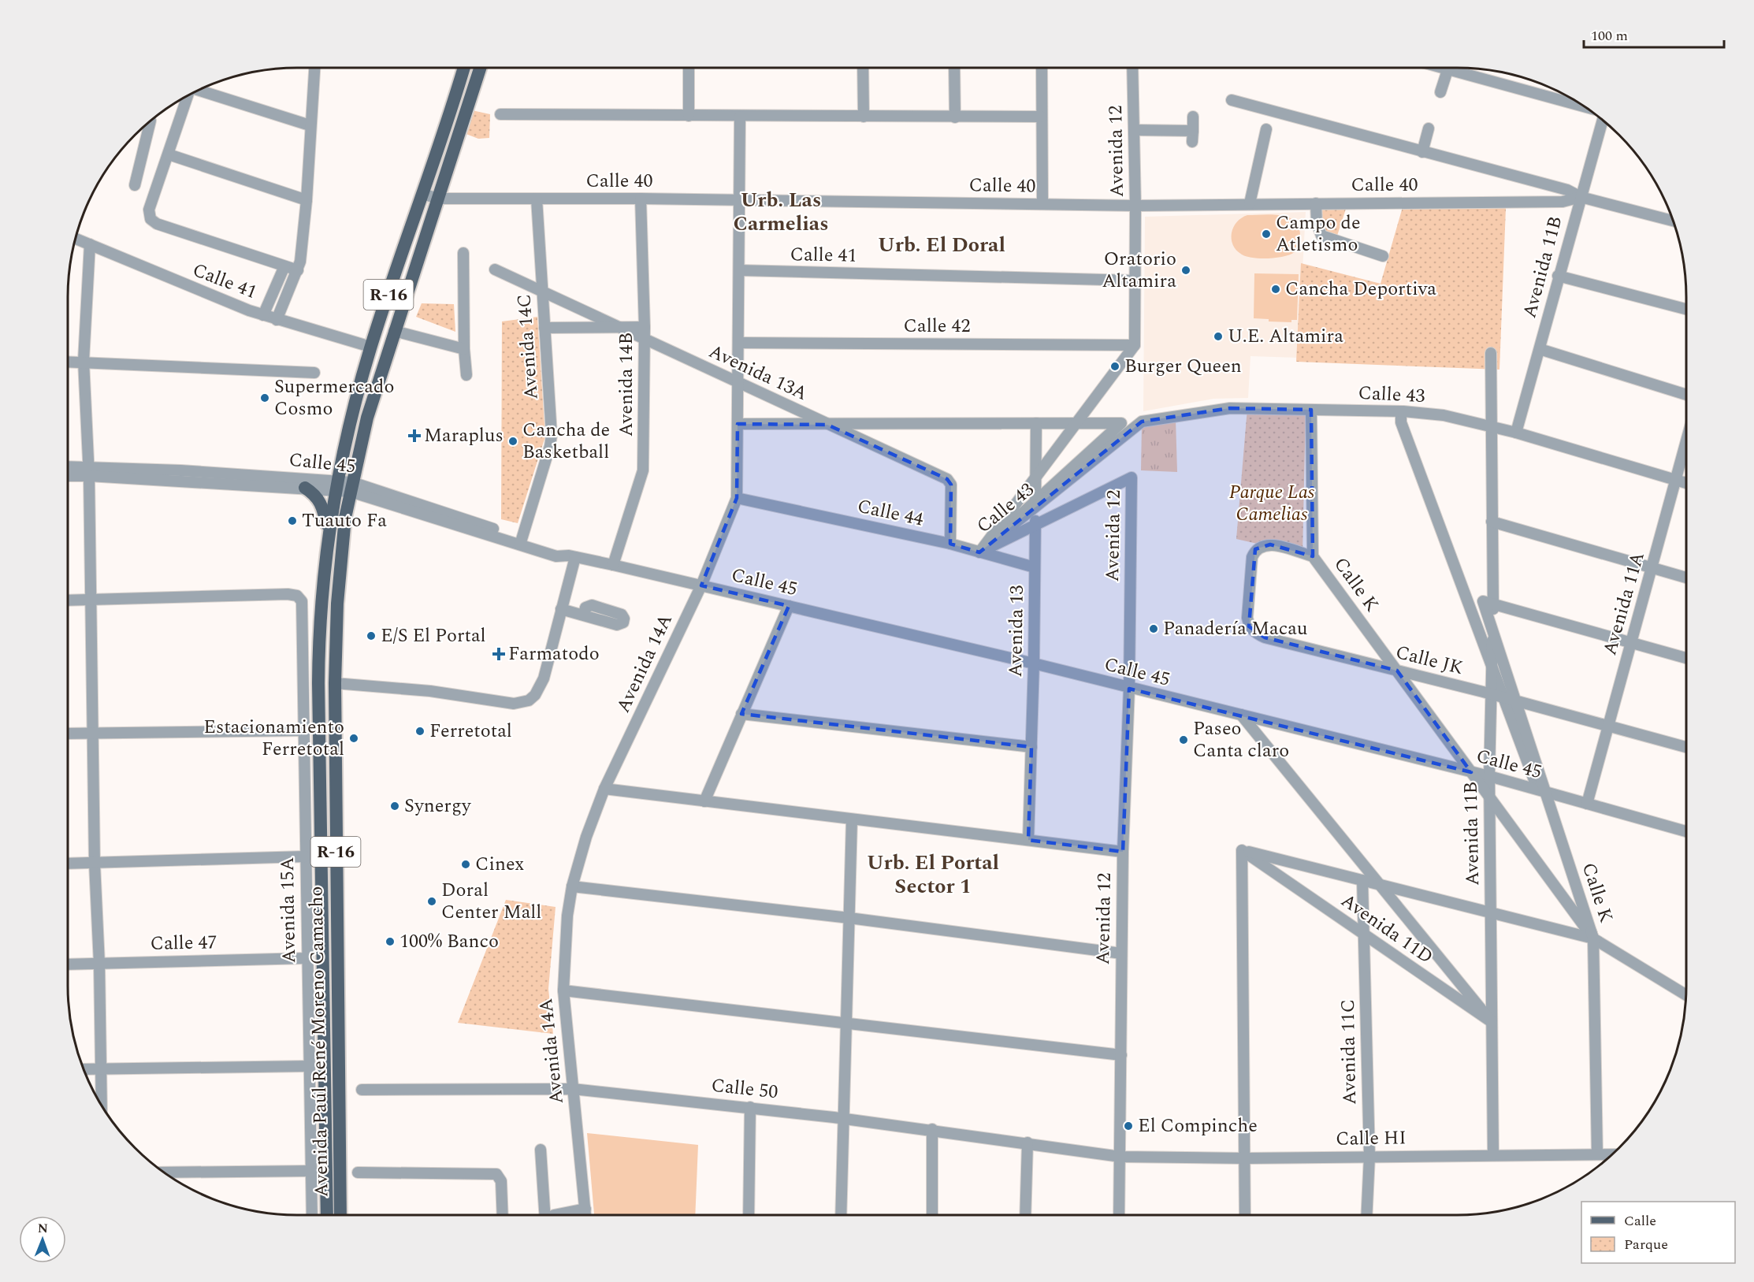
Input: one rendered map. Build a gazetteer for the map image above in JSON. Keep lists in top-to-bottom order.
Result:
{
  "streets": {
    "main road": ["R-16", "Avenida Paúl René Moreno Camacho"],
    "street": [
      "Avenida 12",
      "Calle 40",
      "Calle 41",
      "Avenida 11B",
      "Calle 42",
      "Avenida 14C",
      "Avenida 13A",
      "Avenida 14B",
      "Calle 43",
      "Calle 45",
      "Calle 44",
      "Calle K",
      "Avenida 11A",
      "Avenida 13",
      "Calle JK",
      "Avenida 14A",
      "Avenida 15A",
      "Avenida 11D",
      "Calle 47",
      "Avenida 11C",
      "Calle 50",
      "Calle HI"
    ]
  },
  "crossings": [
    ["Avenida 12", "Calle 40"],
    ["Avenida 12", "Calle 41"],
    ["Avenida 12", "Calle 42"],
    ["Avenida 12", "Calle 43"],
    ["Avenida 12", "Calle 45"],
    ["Avenida 12", "Calle 44"],
    ["Avenida 12", "Calle 50"],
    ["Avenida 12", "Calle HI"],
    ["Calle 40", "Avenida 11B"],
    ["Calle 40", "Avenida 14C"],
    ["Calle 40", "Avenida 14B"],
    ["Calle 40", "Avenida 14A"],
    ["Calle 40", "Avenida Paúl René Moreno Camacho"],
    ["Calle 41", "Avenida 14A"],
    ["Calle 41", "Avenida Paúl René Moreno Camacho"],
    ["Avenida 11B", "Calle 43"],
    ["Avenida 11B", "Calle 45"],
    ["Avenida 11B", "Calle K"],
    ["Avenida 11B", "Calle JK"],
    ["Avenida 11B", "Avenida 11D"],
    ["Avenida 11B", "Calle HI"],
    ["Calle 42", "Avenida 14A"],
    ["Avenida 14C", "Calle 45"],
    ["Avenida 13A", "Calle 44"],
    ["Avenida 14B", "Calle 45"],
    ["Calle 43", "Calle 44"],
    ["Calle 43", "Avenida 11A"],
    ["Calle 43", "Avenida 13"],
    ["Calle 43", "Avenida 14A"],
    ["Calle 45", "Avenida 11A"],
    ["Calle 45", "Avenida 13"],
    ["Calle 45", "Avenida 14A"],
    ["Calle 45", "Avenida 11D"],
    ["Calle 45", "Avenida Paúl René Moreno Camacho"],
    ["Calle 44", "Avenida 13"],
    ["Calle 44", "Avenida 14A"],
    ["Calle K", "Calle JK"],
    ["Avenida 11A", "Calle JK"],
    ["Avenida 14A", "Calle 50"],
    ["Avenida 15A", "Calle 47"],
    ["Avenida 11C", "Calle HI"],
    ["Calle 50", "Calle HI"]
  ],
  "districts": ["Urb. Las Carmelias", "Urb. El Doral", "Urb. El Portal Sector 1"],
  "parks": ["Parque Las Camelias"],
  "places": {
    "other": [
      "Campo de Atletismo",
      "Oratorio Altamira",
      "Cancha Deportiva",
      "U.E. Altamira",
      "Burger Queen",
      "Supermercado Cosmo",
      "Cancha de Basketball",
      "Tuauto Fa",
      "Panadería Macau",
      "E/S El Portal",
      "Ferretotal",
      "Estacionamiento Ferretotal",
      "Paseo Canta claro",
      "Synergy",
      "Cinex",
      "Doral Center Mall",
      "100% Banco",
      "El Compinche"
    ],
    "health": ["Maraplus", "Farmatodo"]
  },
  "legend": ["Calle", "Parque"],
  "scale_bar": "100 m",
  "north": "top"
}
